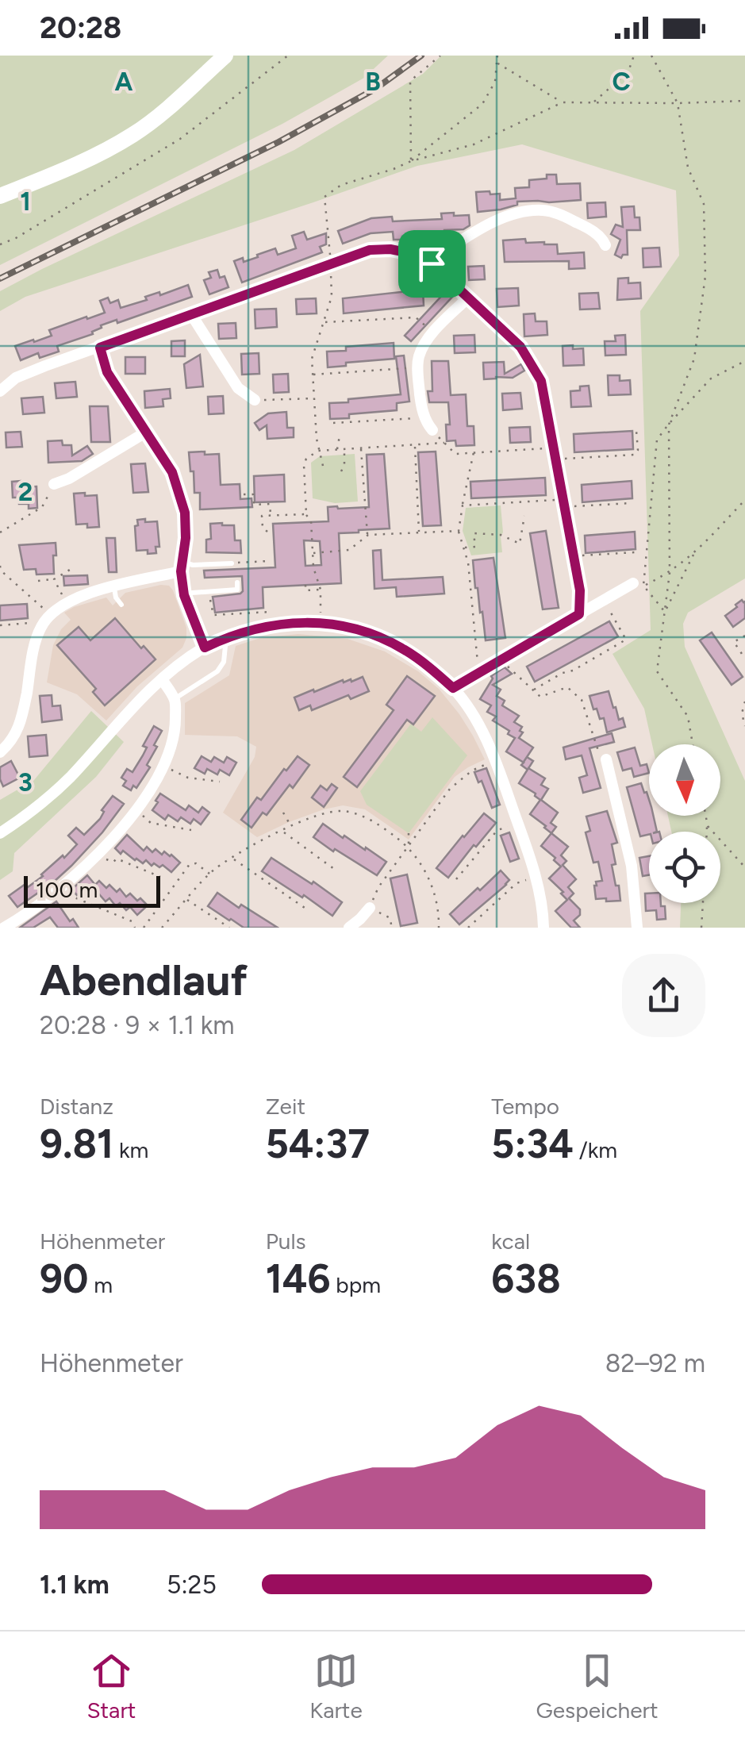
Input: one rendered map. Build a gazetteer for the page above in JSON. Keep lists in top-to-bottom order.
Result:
{
  "scale_bar": "100 m",
  "north": "bottom",
  "page": {
    "status": "20:28",
    "scale": "100 m",
    "heading": ["Abendlauf", "20:28 · 9 × 1.1 km"],
    "stats": [
      ["Distanz", "9.81 km"],
      ["Zeit", "54:37"],
      ["Tempo", "5:34 /km"],
      ["Höhenmeter", "90 m"],
      ["Puls", "146 bpm"],
      ["kcal", "638"]
    ],
    "chart": ["Höhenmeter", "82–92 m"],
    "list": [
      {
        "name": "1.1 km",
        "note": "5:25"
      }
    ],
    "tabs": ["Start", "Karte", "Gespeichert"]
  },
  "grid": {
    "columns": ["A", "B", "C"],
    "rows": ["1", "2", "3"]
  }
}
